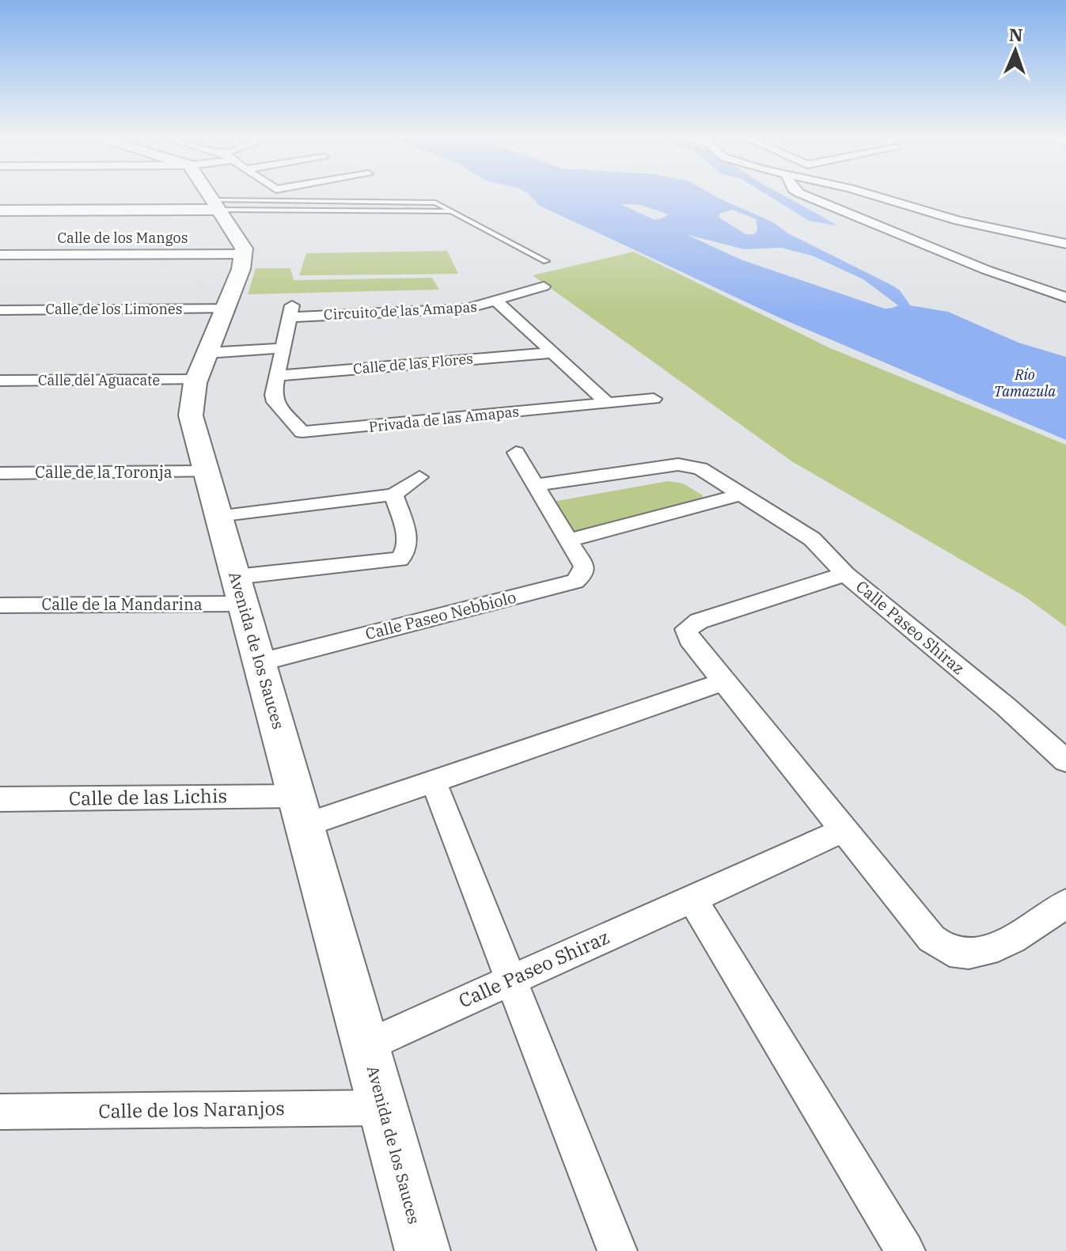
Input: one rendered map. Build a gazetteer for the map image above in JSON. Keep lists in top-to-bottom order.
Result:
{
  "streets": {
    "street": [
      "Calle de los Mangos",
      "Calle de los Limones",
      "Circuito de las Amapas",
      "Calle de las Flores",
      "Calle del Aguacate",
      "Privada de las Amapas",
      "Calle de la Toronja",
      "Calle de la Mandarina",
      "Calle Paseo Nebbiolo",
      "Calle Paseo Shiraz",
      "Avenida de los Sauces",
      "Calle de las Lichis",
      "Calle de los Naranjos"
    ]
  },
  "crossings": [
    ["Calle de los Mangos", "Avenida de los Sauces"],
    ["Calle de los Limones", "Avenida de los Sauces"],
    ["Circuito de las Amapas", "Calle de las Flores"],
    ["Circuito de las Amapas", "Calle del Aguacate"],
    ["Circuito de las Amapas", "Privada de las Amapas"],
    ["Calle de las Flores", "Privada de las Amapas"],
    ["Calle del Aguacate", "Avenida de los Sauces"],
    ["Calle de la Toronja", "Avenida de los Sauces"],
    ["Calle de la Mandarina", "Avenida de los Sauces"],
    ["Calle Paseo Nebbiolo", "Avenida de los Sauces"],
    ["Calle Paseo Shiraz", "Avenida de los Sauces"],
    ["Avenida de los Sauces", "Calle de las Lichis"],
    ["Avenida de los Sauces", "Calle de los Naranjos"]
  ],
  "water": ["Río Tamazula"],
  "north": "top"
}
